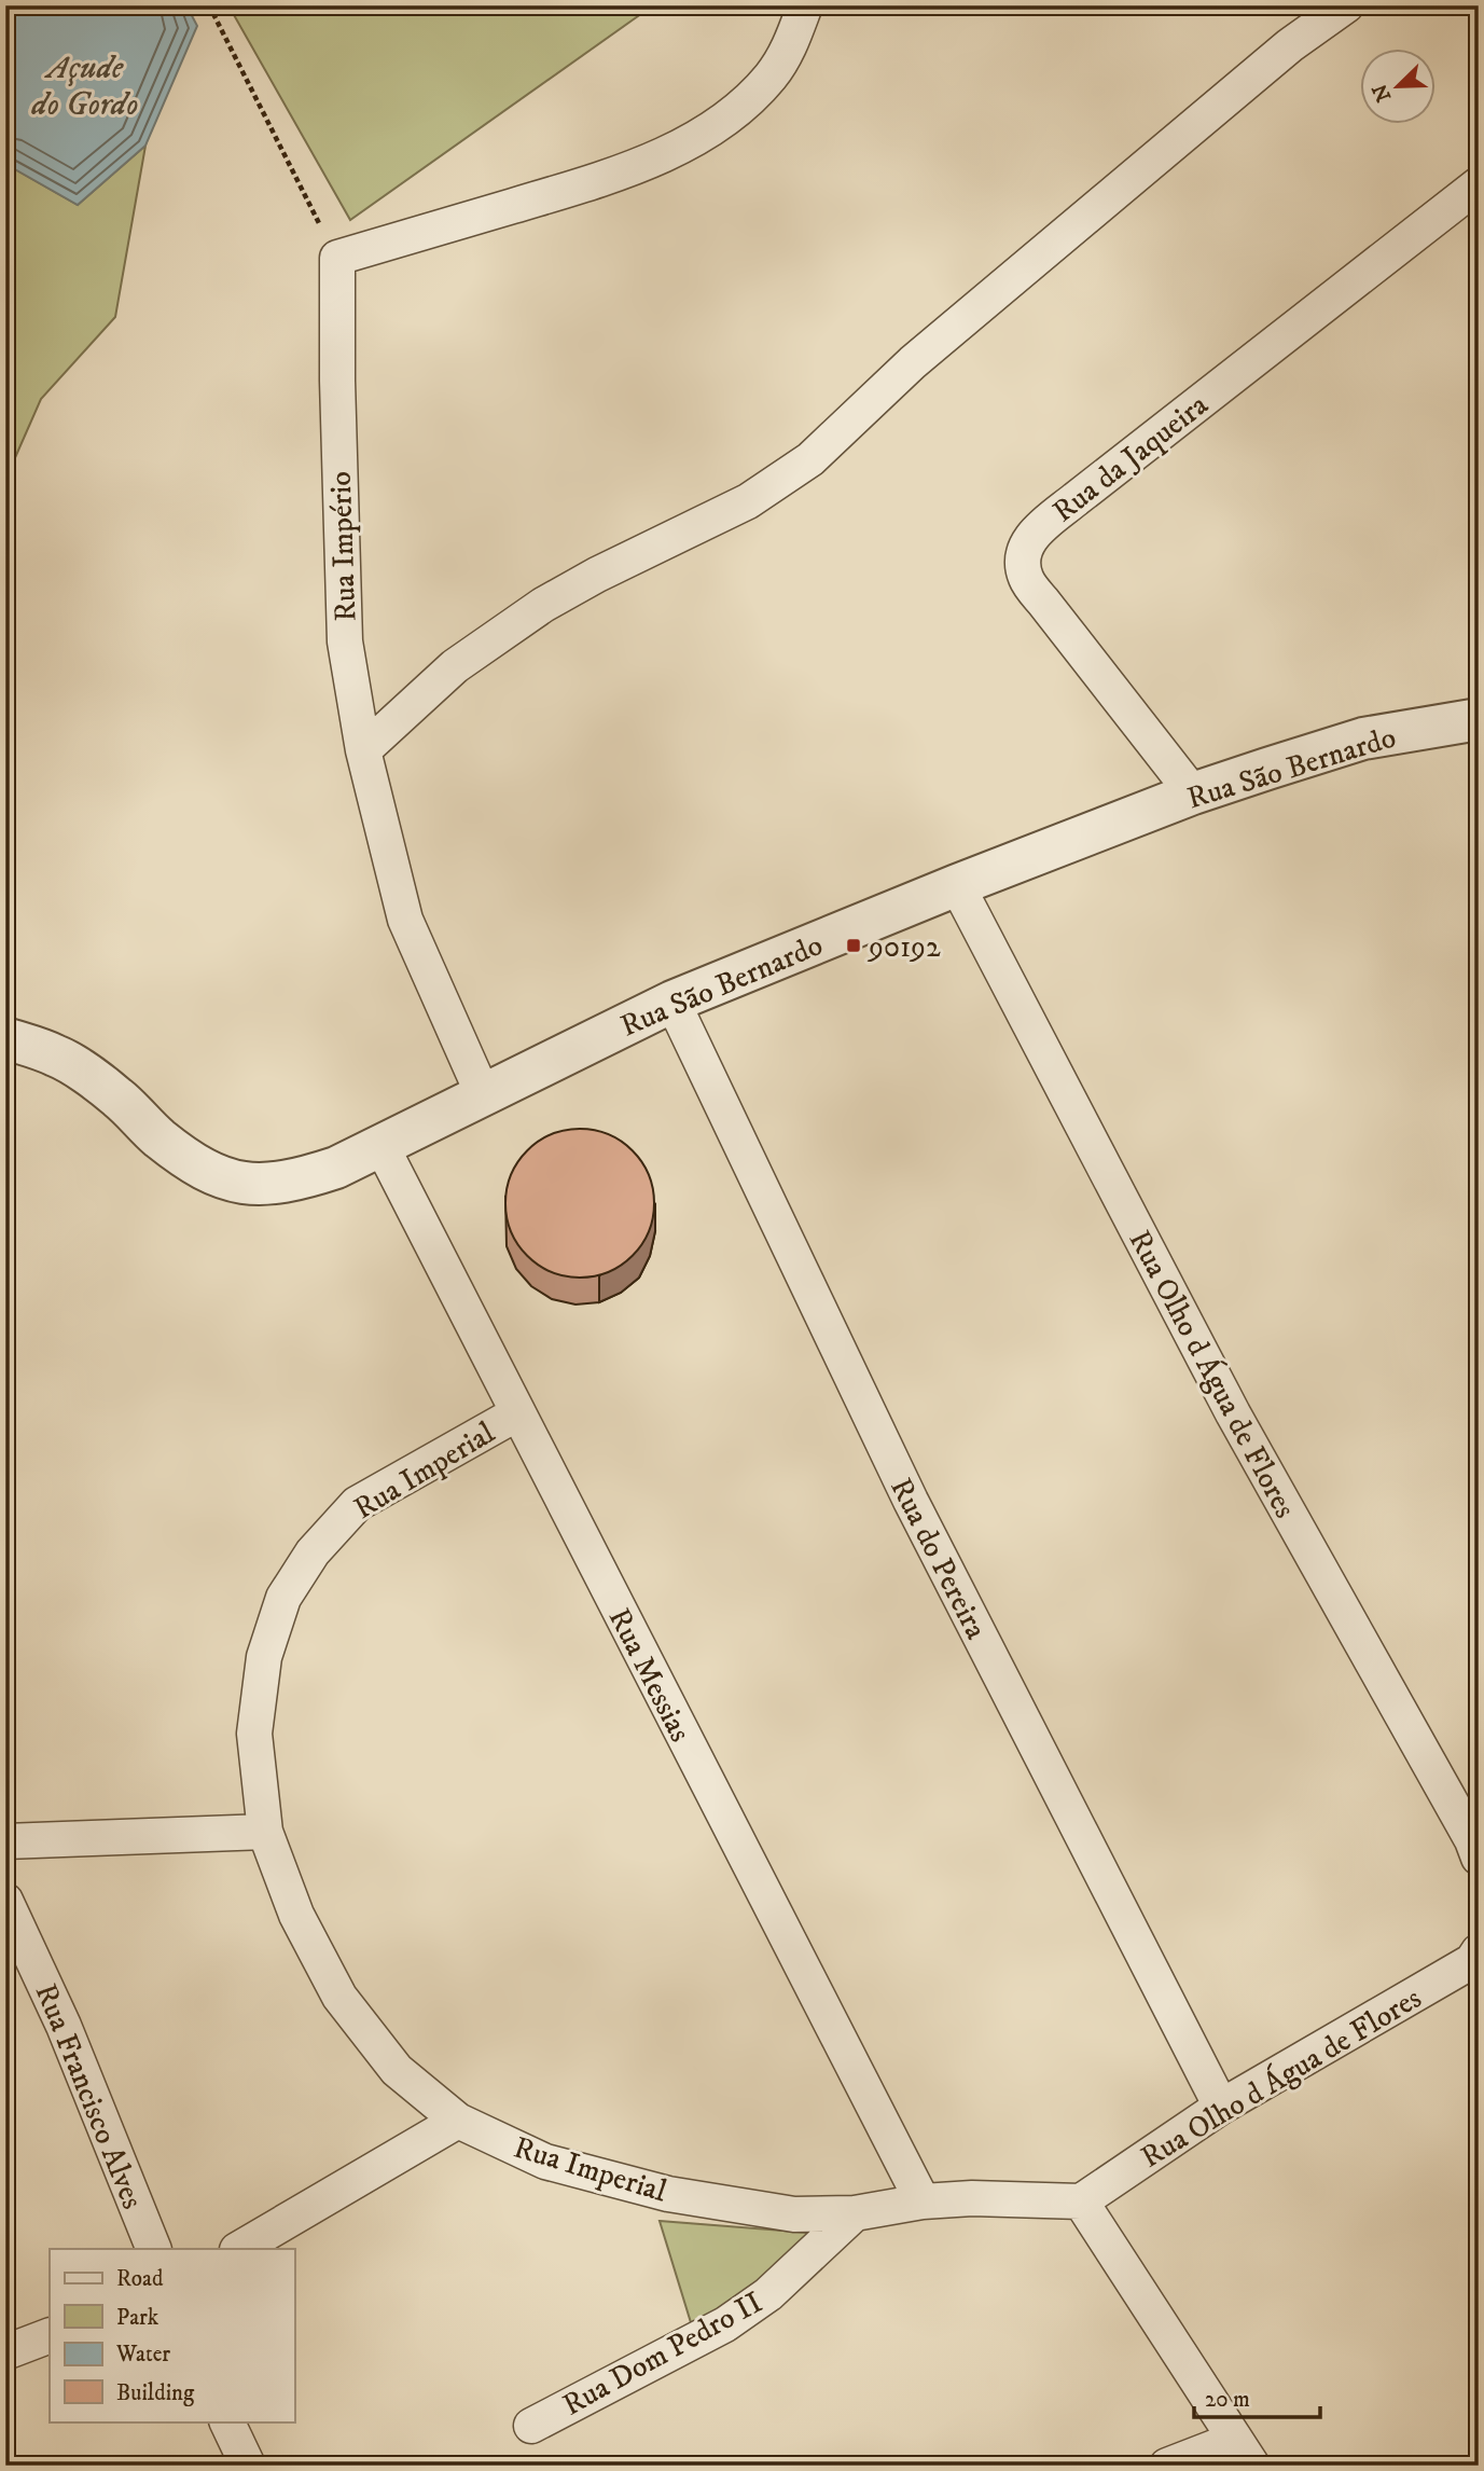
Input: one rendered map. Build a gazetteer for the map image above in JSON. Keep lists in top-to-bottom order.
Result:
{
  "streets": {
    "street": [
      "Rua da Jaqueira",
      "Rua Império",
      "Rua São Bernardo",
      "Rua Olho d Água de Flores",
      "Rua Imperial",
      "Rua do Pereira",
      "Rua Messias",
      "Rua Francisco Alves",
      "Rua Dom Pedro II"
    ]
  },
  "crossings": [
    ["Rua da Jaqueira", "Rua São Bernardo"],
    ["Rua Império", "Rua São Bernardo"],
    ["Rua São Bernardo", "Rua Olho d Água de Flores"],
    ["Rua São Bernardo", "Rua do Pereira"],
    ["Rua São Bernardo", "Rua Messias"],
    ["Rua Olho d Água de Flores", "Rua Imperial"],
    ["Rua Olho d Água de Flores", "Rua do Pereira"],
    ["Rua Imperial", "Rua Messias"],
    ["Rua Imperial", "Rua Dom Pedro II"]
  ],
  "water": ["Açude do Gordo"],
  "places": {
    "transit": ["90192"]
  },
  "legend": [
    "Road",
    "Park",
    "Water",
    "Building"
  ],
  "scale_bar": "20 m",
  "north": "bottom left"
}
